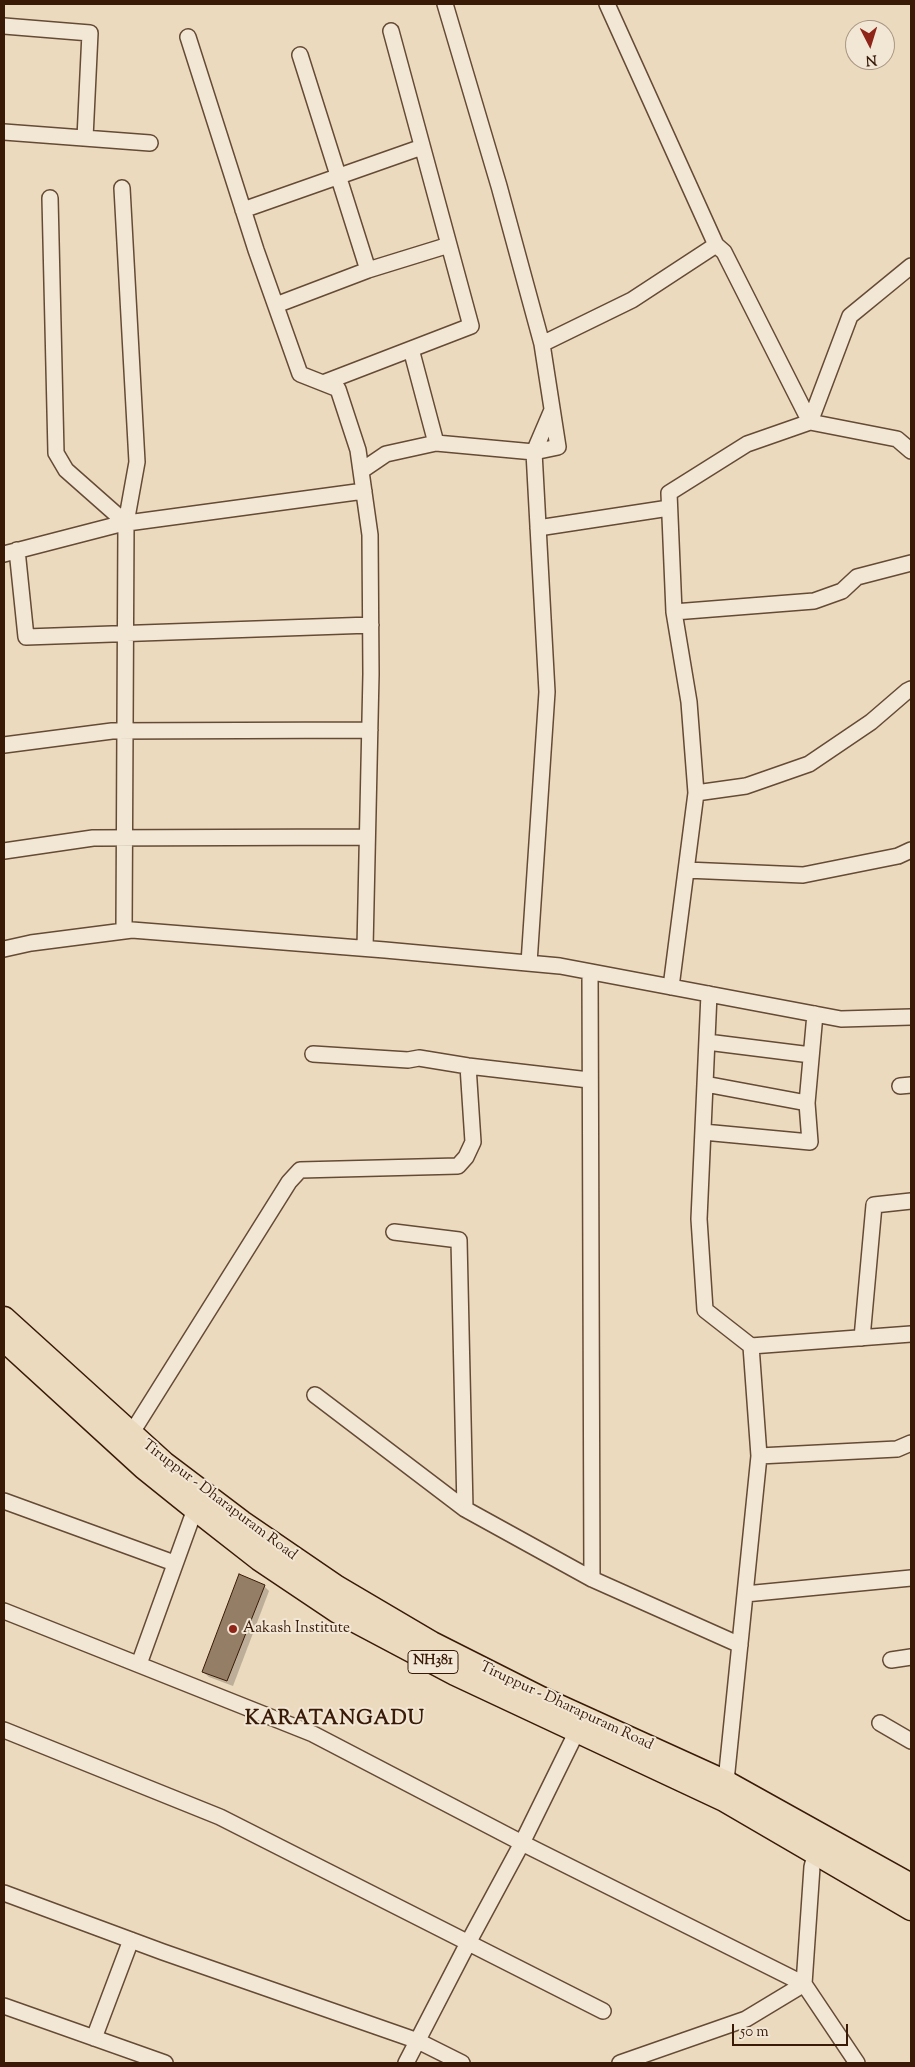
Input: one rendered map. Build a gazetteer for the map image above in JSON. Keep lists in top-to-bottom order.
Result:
{
  "streets": {
    "highway": ["Tiruppur - Dharapuram Road", "NH381"]
  },
  "crossings": [
    ["Tiruppur - Dharapuram Road", "NH381"]
  ],
  "districts": ["KARATANGADU"],
  "places": ["Aakash Institute"],
  "scale_bar": "50 m",
  "north": "bottom"
}
